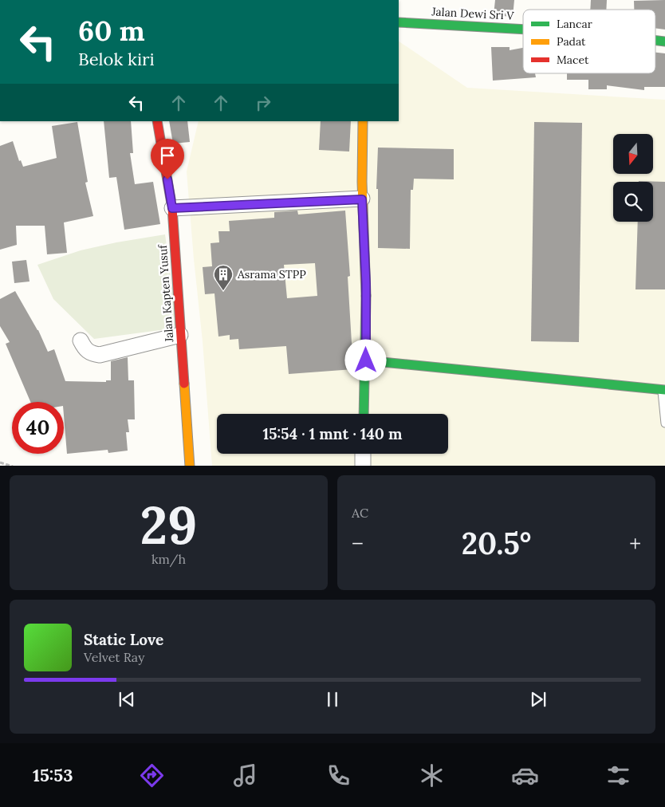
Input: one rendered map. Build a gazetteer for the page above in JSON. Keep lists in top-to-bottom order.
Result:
{
  "streets": {
    "street": ["Jalan Dewi Sri V", "Jalan Kapten Yusuf"]
  },
  "places": {
    "building": ["Asrama STPP"]
  },
  "legend": ["Lancar", "Padat", "Macet"],
  "north": "bottom",
  "page": {
    "turn": ["60 m", "Belok kiri"],
    "limit": "40",
    "trip": "15:54 · 1 mnt · 140 m",
    "tile": [
      ["29", "km/h"],
      "AC"
    ],
    "heat": ["−", "20.5°", "+"],
    "song": ["Static Love", "Velvet Ray"],
    "tabs": "15:53"
  }
}
